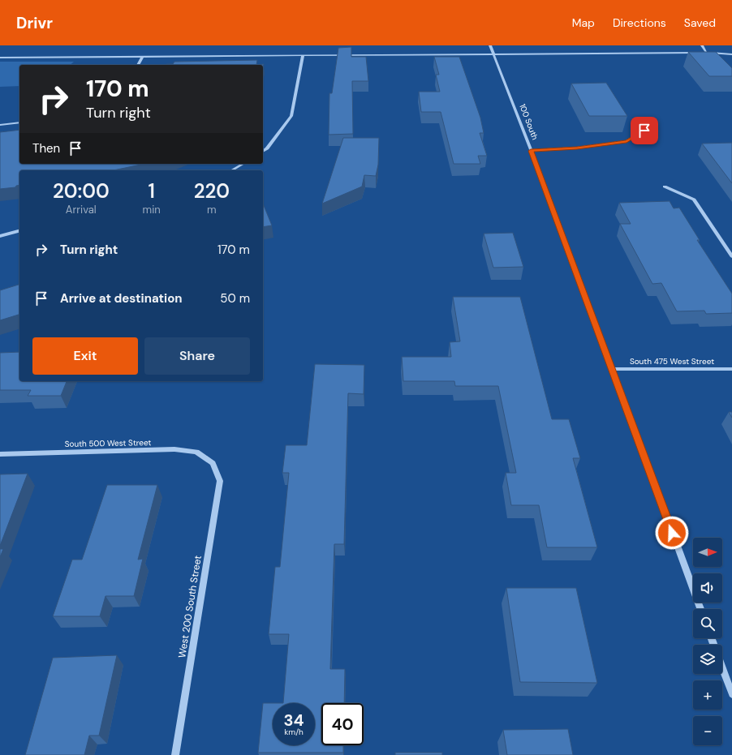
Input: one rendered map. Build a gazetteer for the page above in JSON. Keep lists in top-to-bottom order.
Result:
{
  "streets": {
    "street": [
      "100 South",
      "South 475 West Street",
      "South 500 West Street",
      "West 200 South Street"
    ]
  },
  "crossings": [
    ["100 South", "South 475 West Street"],
    ["South 500 West Street", "West 200 South Street"]
  ],
  "north": "right",
  "page": {
    "header": "Drivr",
    "nav": ["Map", "Directions", "Saved"],
    "turn": ["170 m", "Turn right"],
    "then": "Then",
    "eta": [
      "20:00",
      "Arrival",
      "1",
      "min",
      "220",
      "m"
    ],
    "list": [
      {
        "name": "Turn right",
        "value": "170 m"
      },
      {
        "name": "Arrive at destination",
        "value": "50 m"
      }
    ],
    "buttons": ["Exit", "Share"],
    "map_buttons": ["+", "−"],
    "speed": "34 km/h",
    "limit": "40"
  }
}
